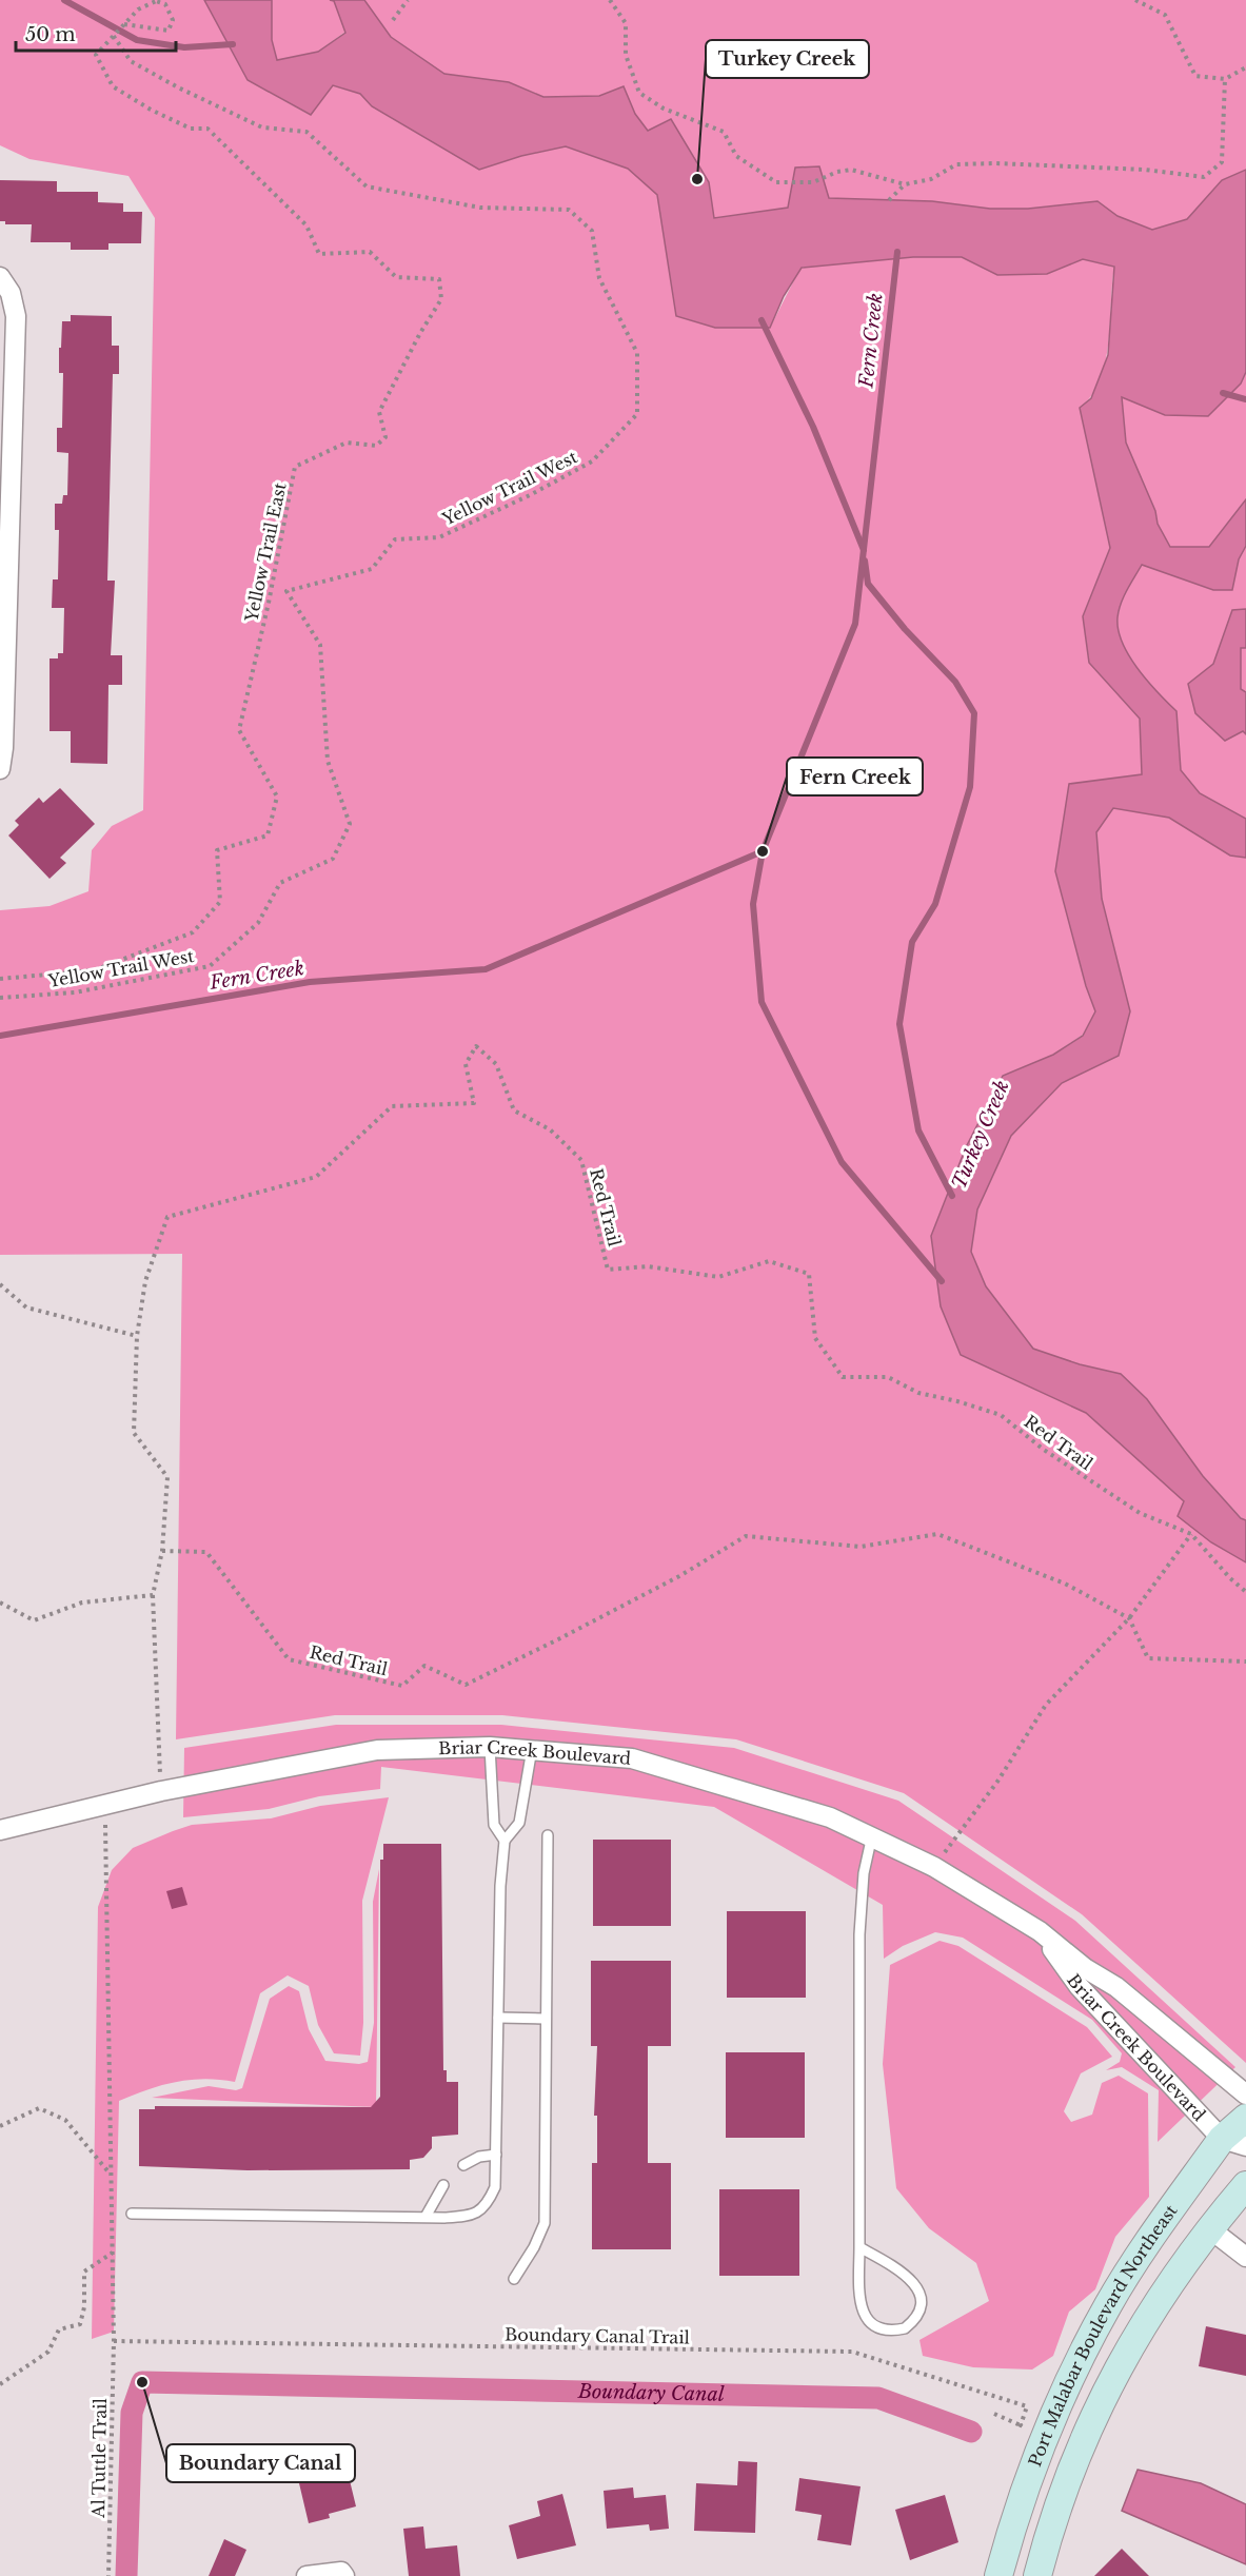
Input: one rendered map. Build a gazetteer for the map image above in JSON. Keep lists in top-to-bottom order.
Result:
{
  "streets": {
    "street": ["Briar Creek Boulevard", "Port Malabar Boulevard Northeast"],
    "path": [
      "Yellow Trail West",
      "Yellow Trail East",
      "Red Trail",
      "Boundary Canal Trail",
      "Al Tuttle Trail"
    ]
  },
  "crossings": [
    ["Yellow Trail West", "Yellow Trail East"],
    ["Red Trail", "Briar Creek Boulevard"],
    ["Briar Creek Boulevard", "Port Malabar Boulevard Northeast"],
    ["Briar Creek Boulevard", "Al Tuttle Trail"],
    ["Boundary Canal Trail", "Port Malabar Boulevard Northeast"],
    ["Boundary Canal Trail", "Al Tuttle Trail"]
  ],
  "water": ["Fern Creek", "Turkey Creek", "Boundary Canal"],
  "places": ["Turkey Creek", "Fern Creek", "Boundary Canal"],
  "scale_bar": "50 m"
}
